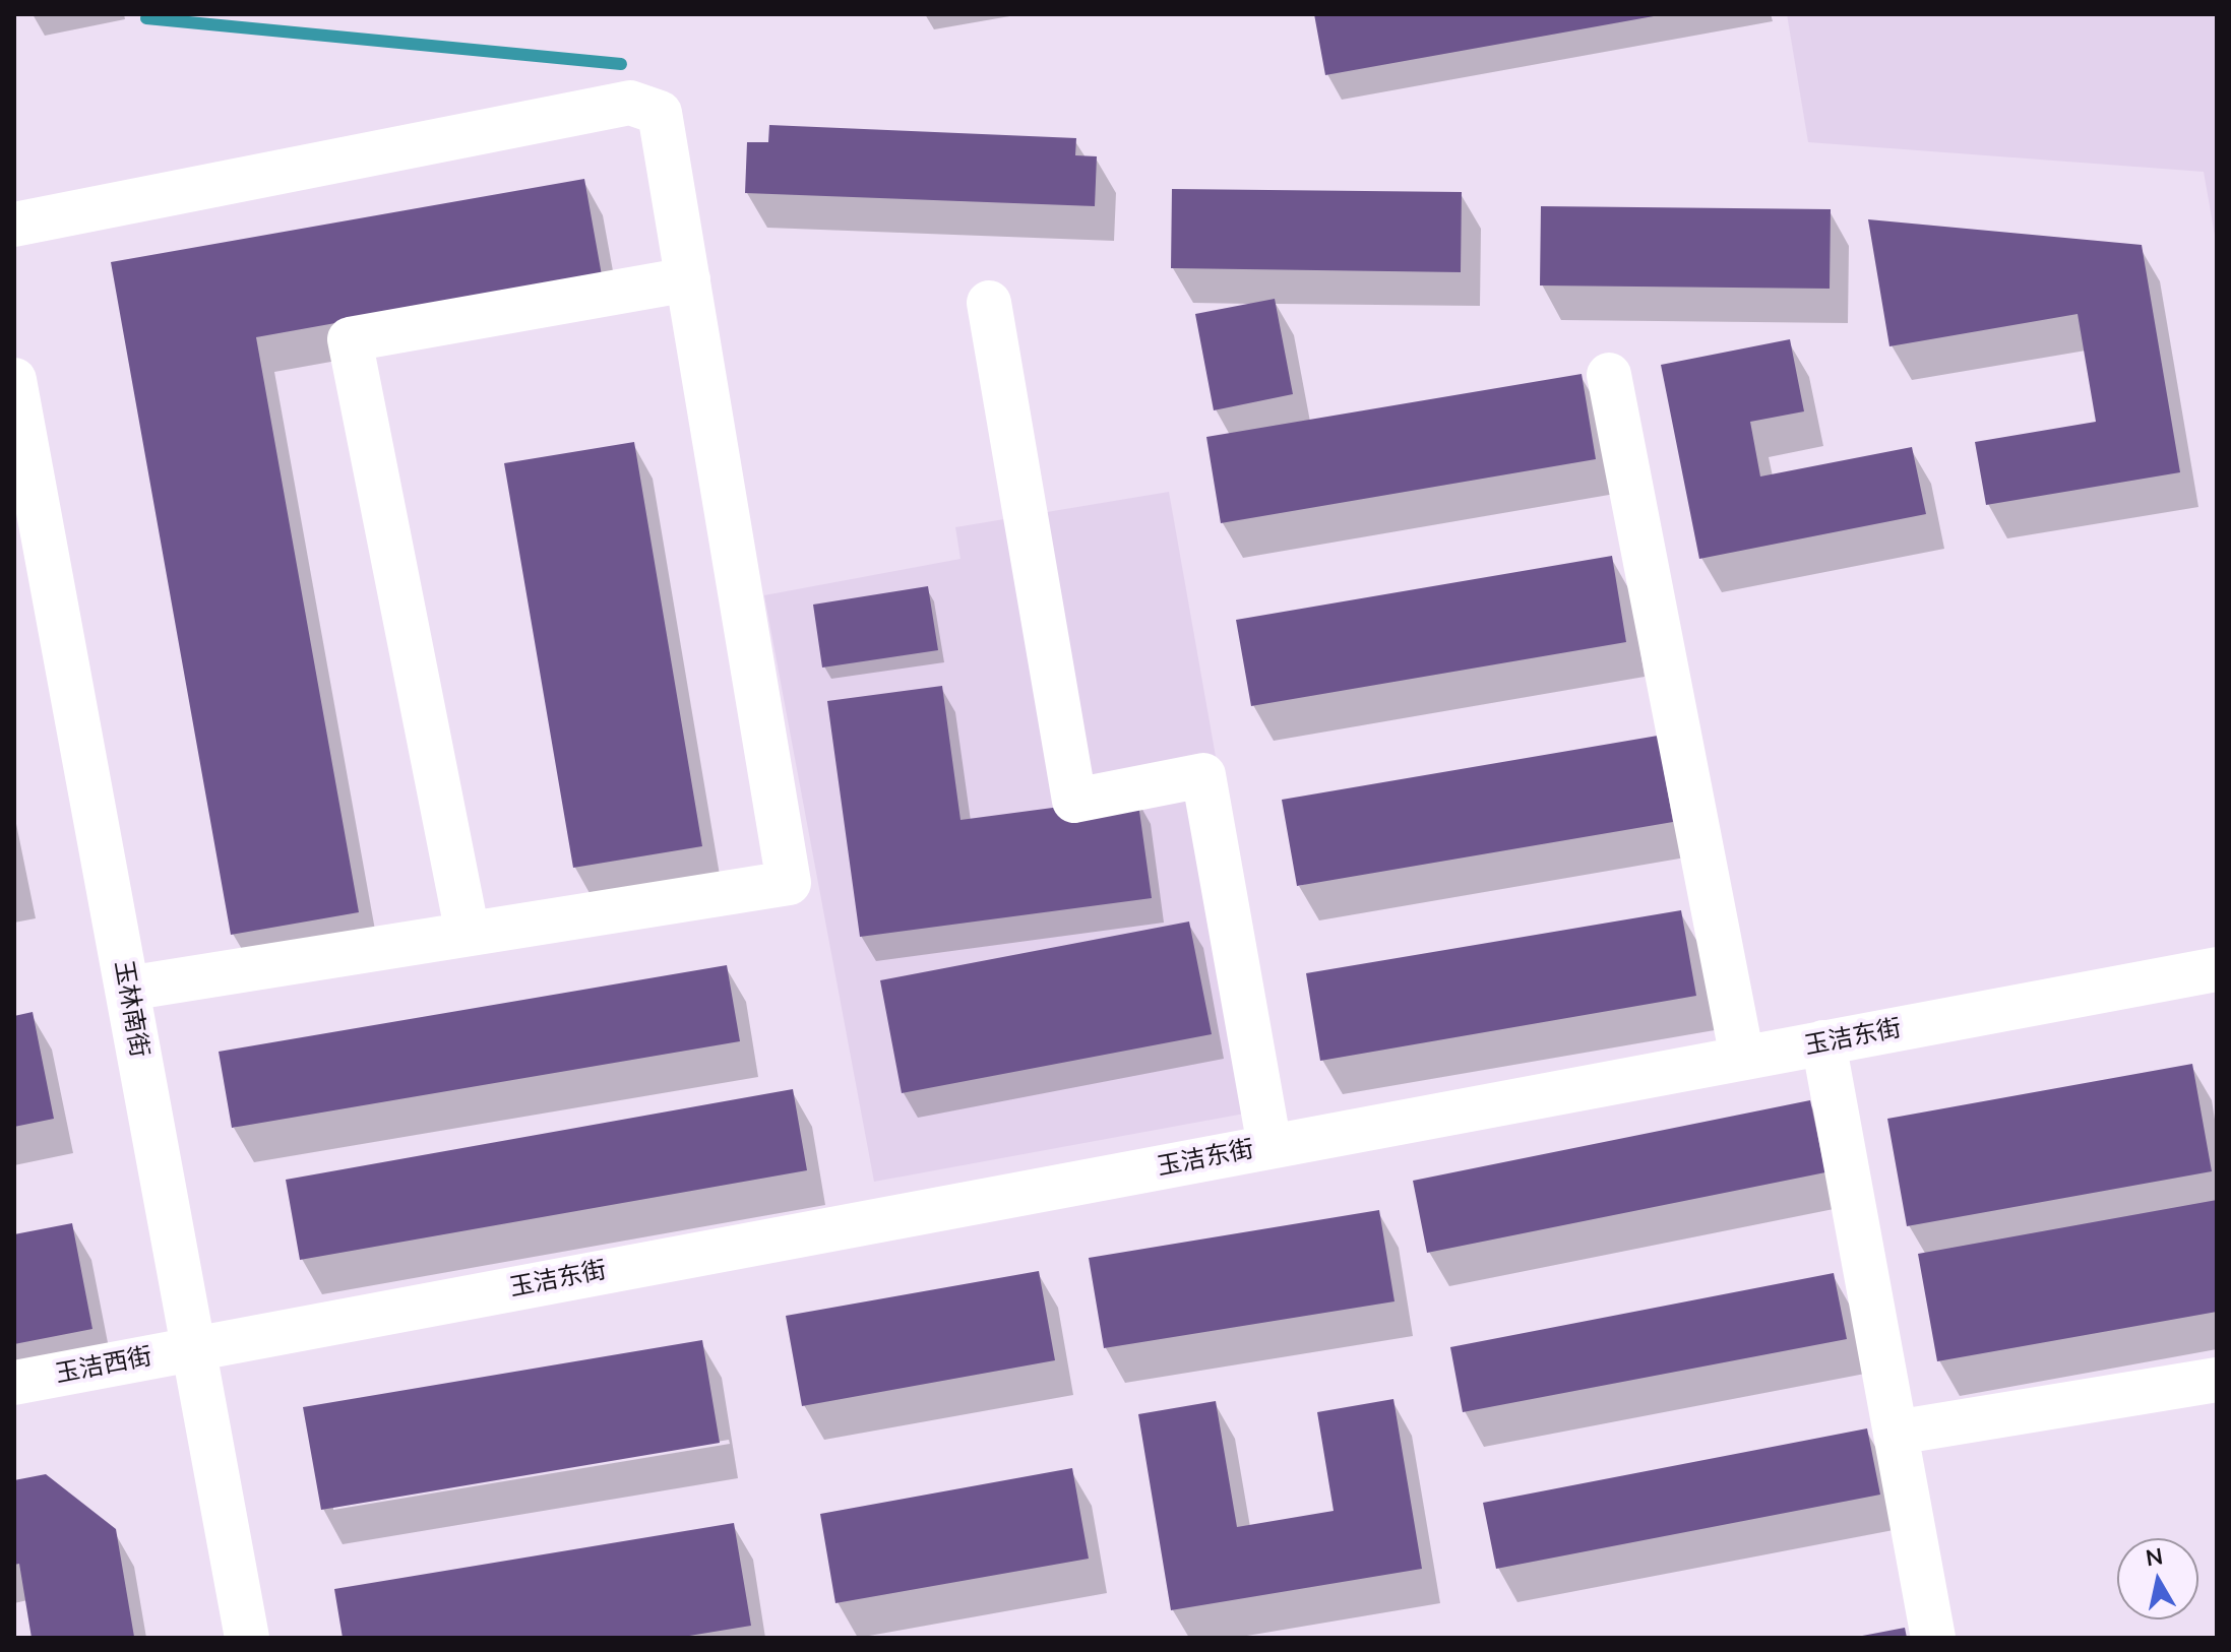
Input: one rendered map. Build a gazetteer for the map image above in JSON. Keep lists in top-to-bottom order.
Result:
{
  "streets": {
    "street": ["玉林南街", "玉洁东街", "玉洁西街"]
  },
  "crossings": [
    ["玉林南街", "玉洁东街"],
    ["玉林南街", "玉洁西街"],
    ["玉洁东街", "玉洁西街"]
  ],
  "north": "top"
}
